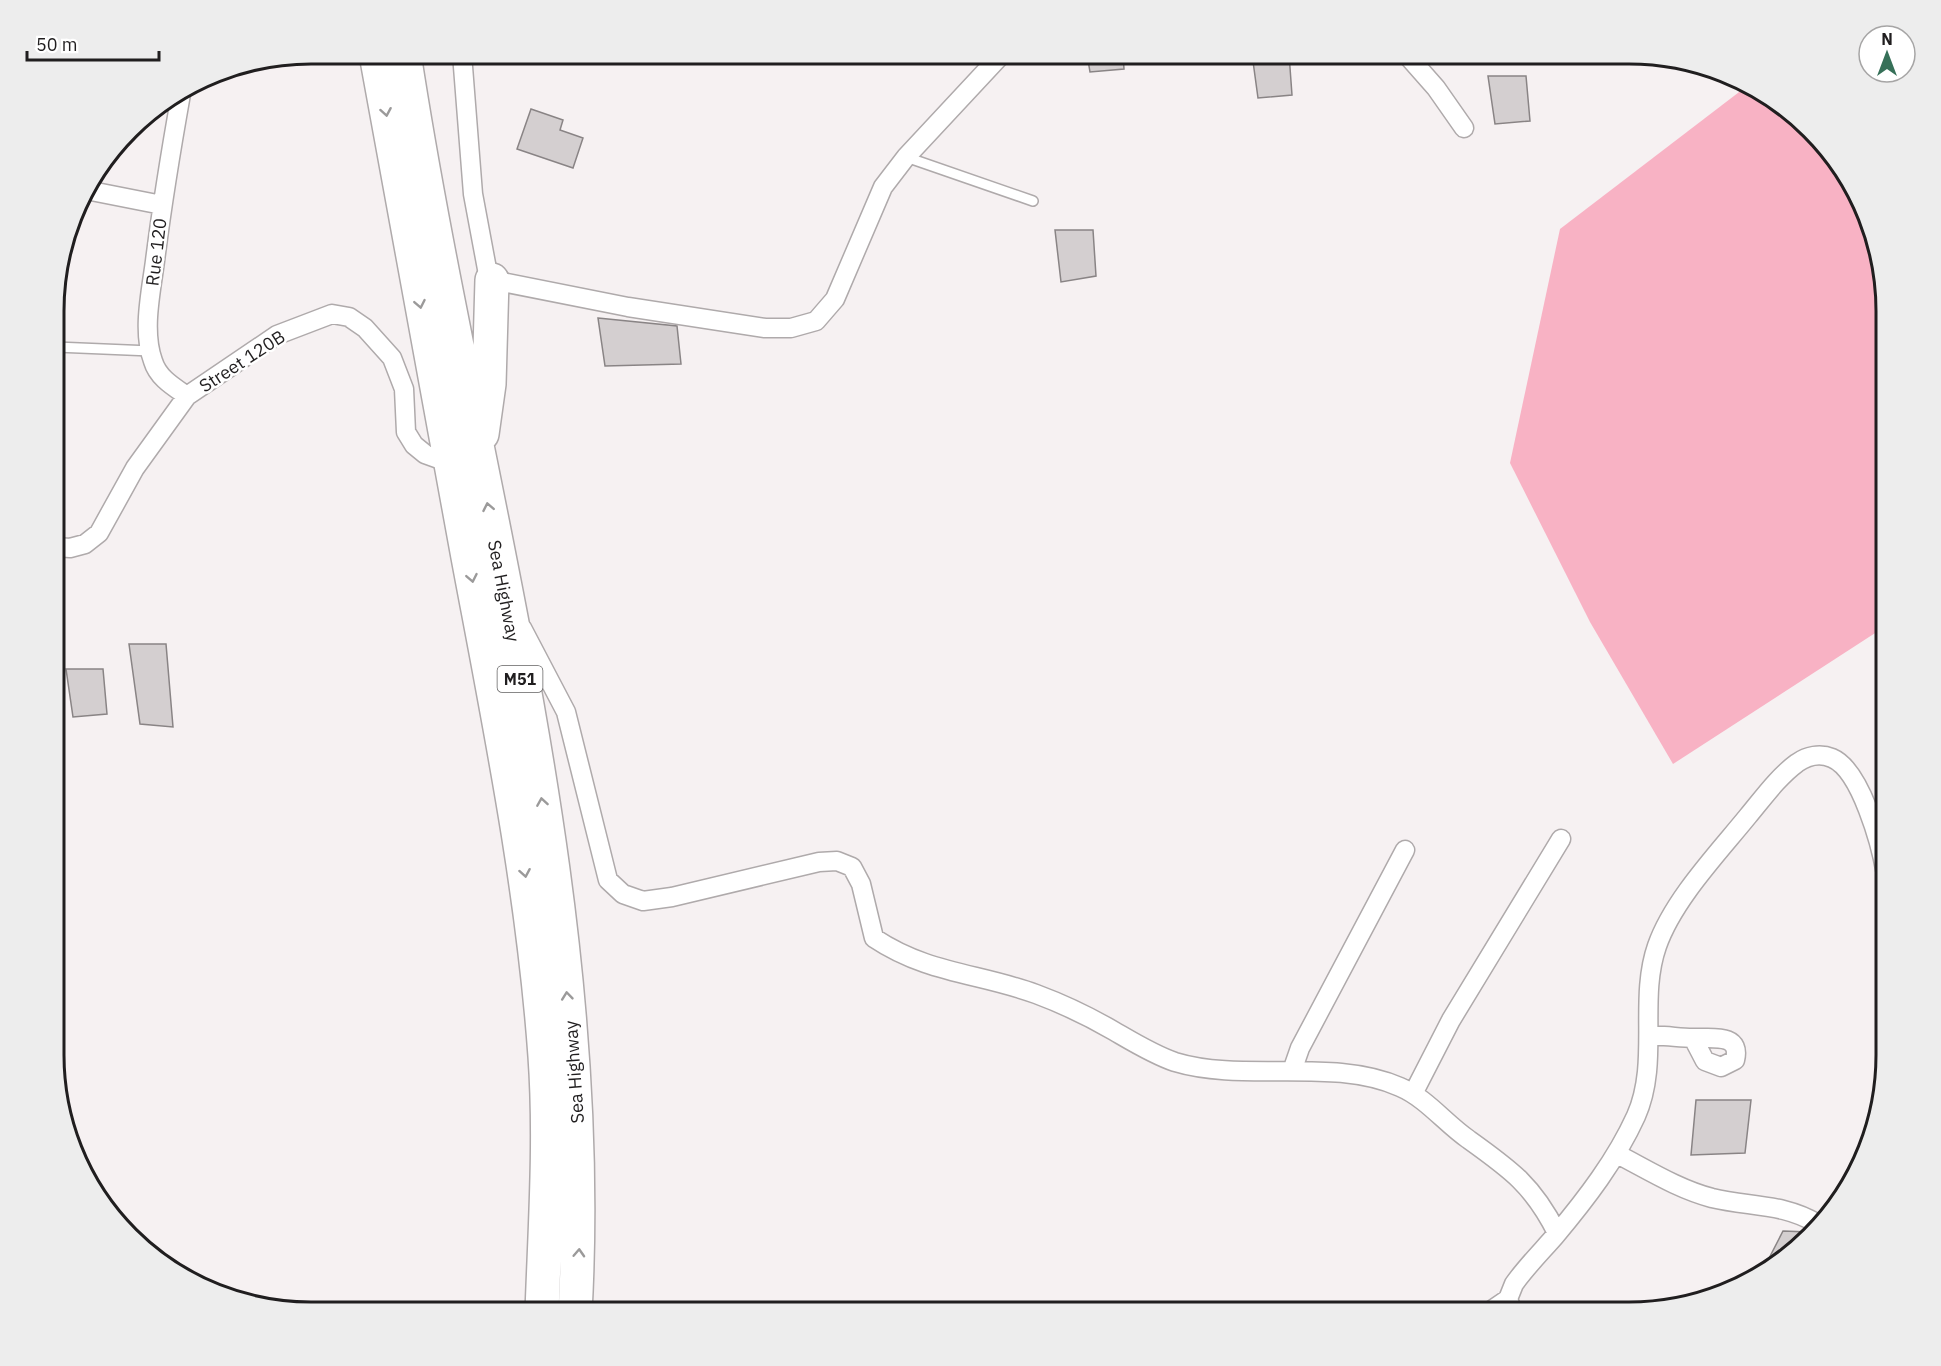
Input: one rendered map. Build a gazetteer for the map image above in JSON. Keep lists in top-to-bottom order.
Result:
{
  "streets": {
    "highway": ["Sea Highway", "M51"],
    "street": ["Rue 120", "Street 120B"]
  },
  "crossings": [
    ["Rue 120", "Street 120B"],
    ["Street 120B", "Sea Highway"]
  ],
  "scale_bar": "50 m",
  "north": "top"
}
